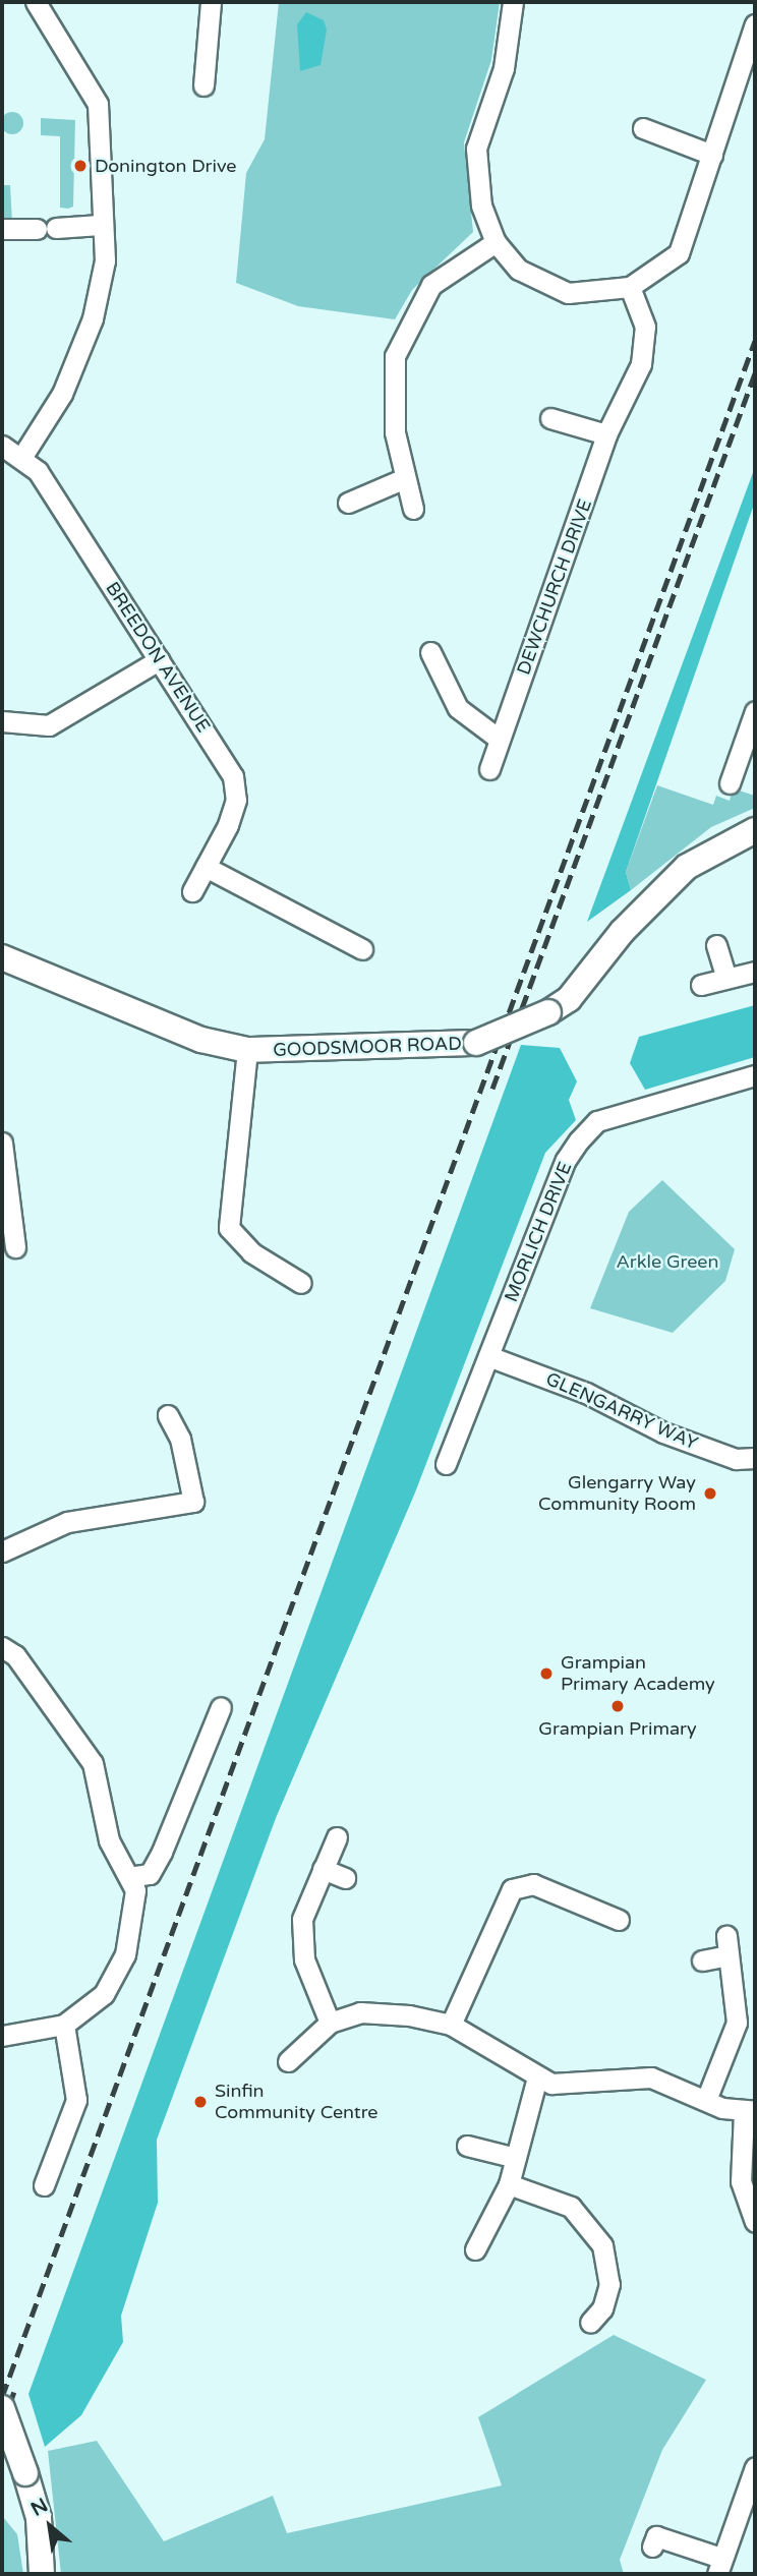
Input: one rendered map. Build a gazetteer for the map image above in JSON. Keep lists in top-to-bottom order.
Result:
{
  "streets": {
    "street": [
      "DEWCHURCH DRIVE",
      "BREEDON AVENUE",
      "GOODSMOOR ROAD",
      "MORLICH DRIVE",
      "GLENGARRY WAY"
    ]
  },
  "crossings": [
    ["MORLICH DRIVE", "GLENGARRY WAY"]
  ],
  "parks": ["Arkle Green"],
  "places": [
    "Donington Drive",
    "Glengarry Way Community Room",
    "Grampian Primary Academy",
    "Grampian Primary",
    "Sinfin Community Centre"
  ],
  "north": "top left"
}
